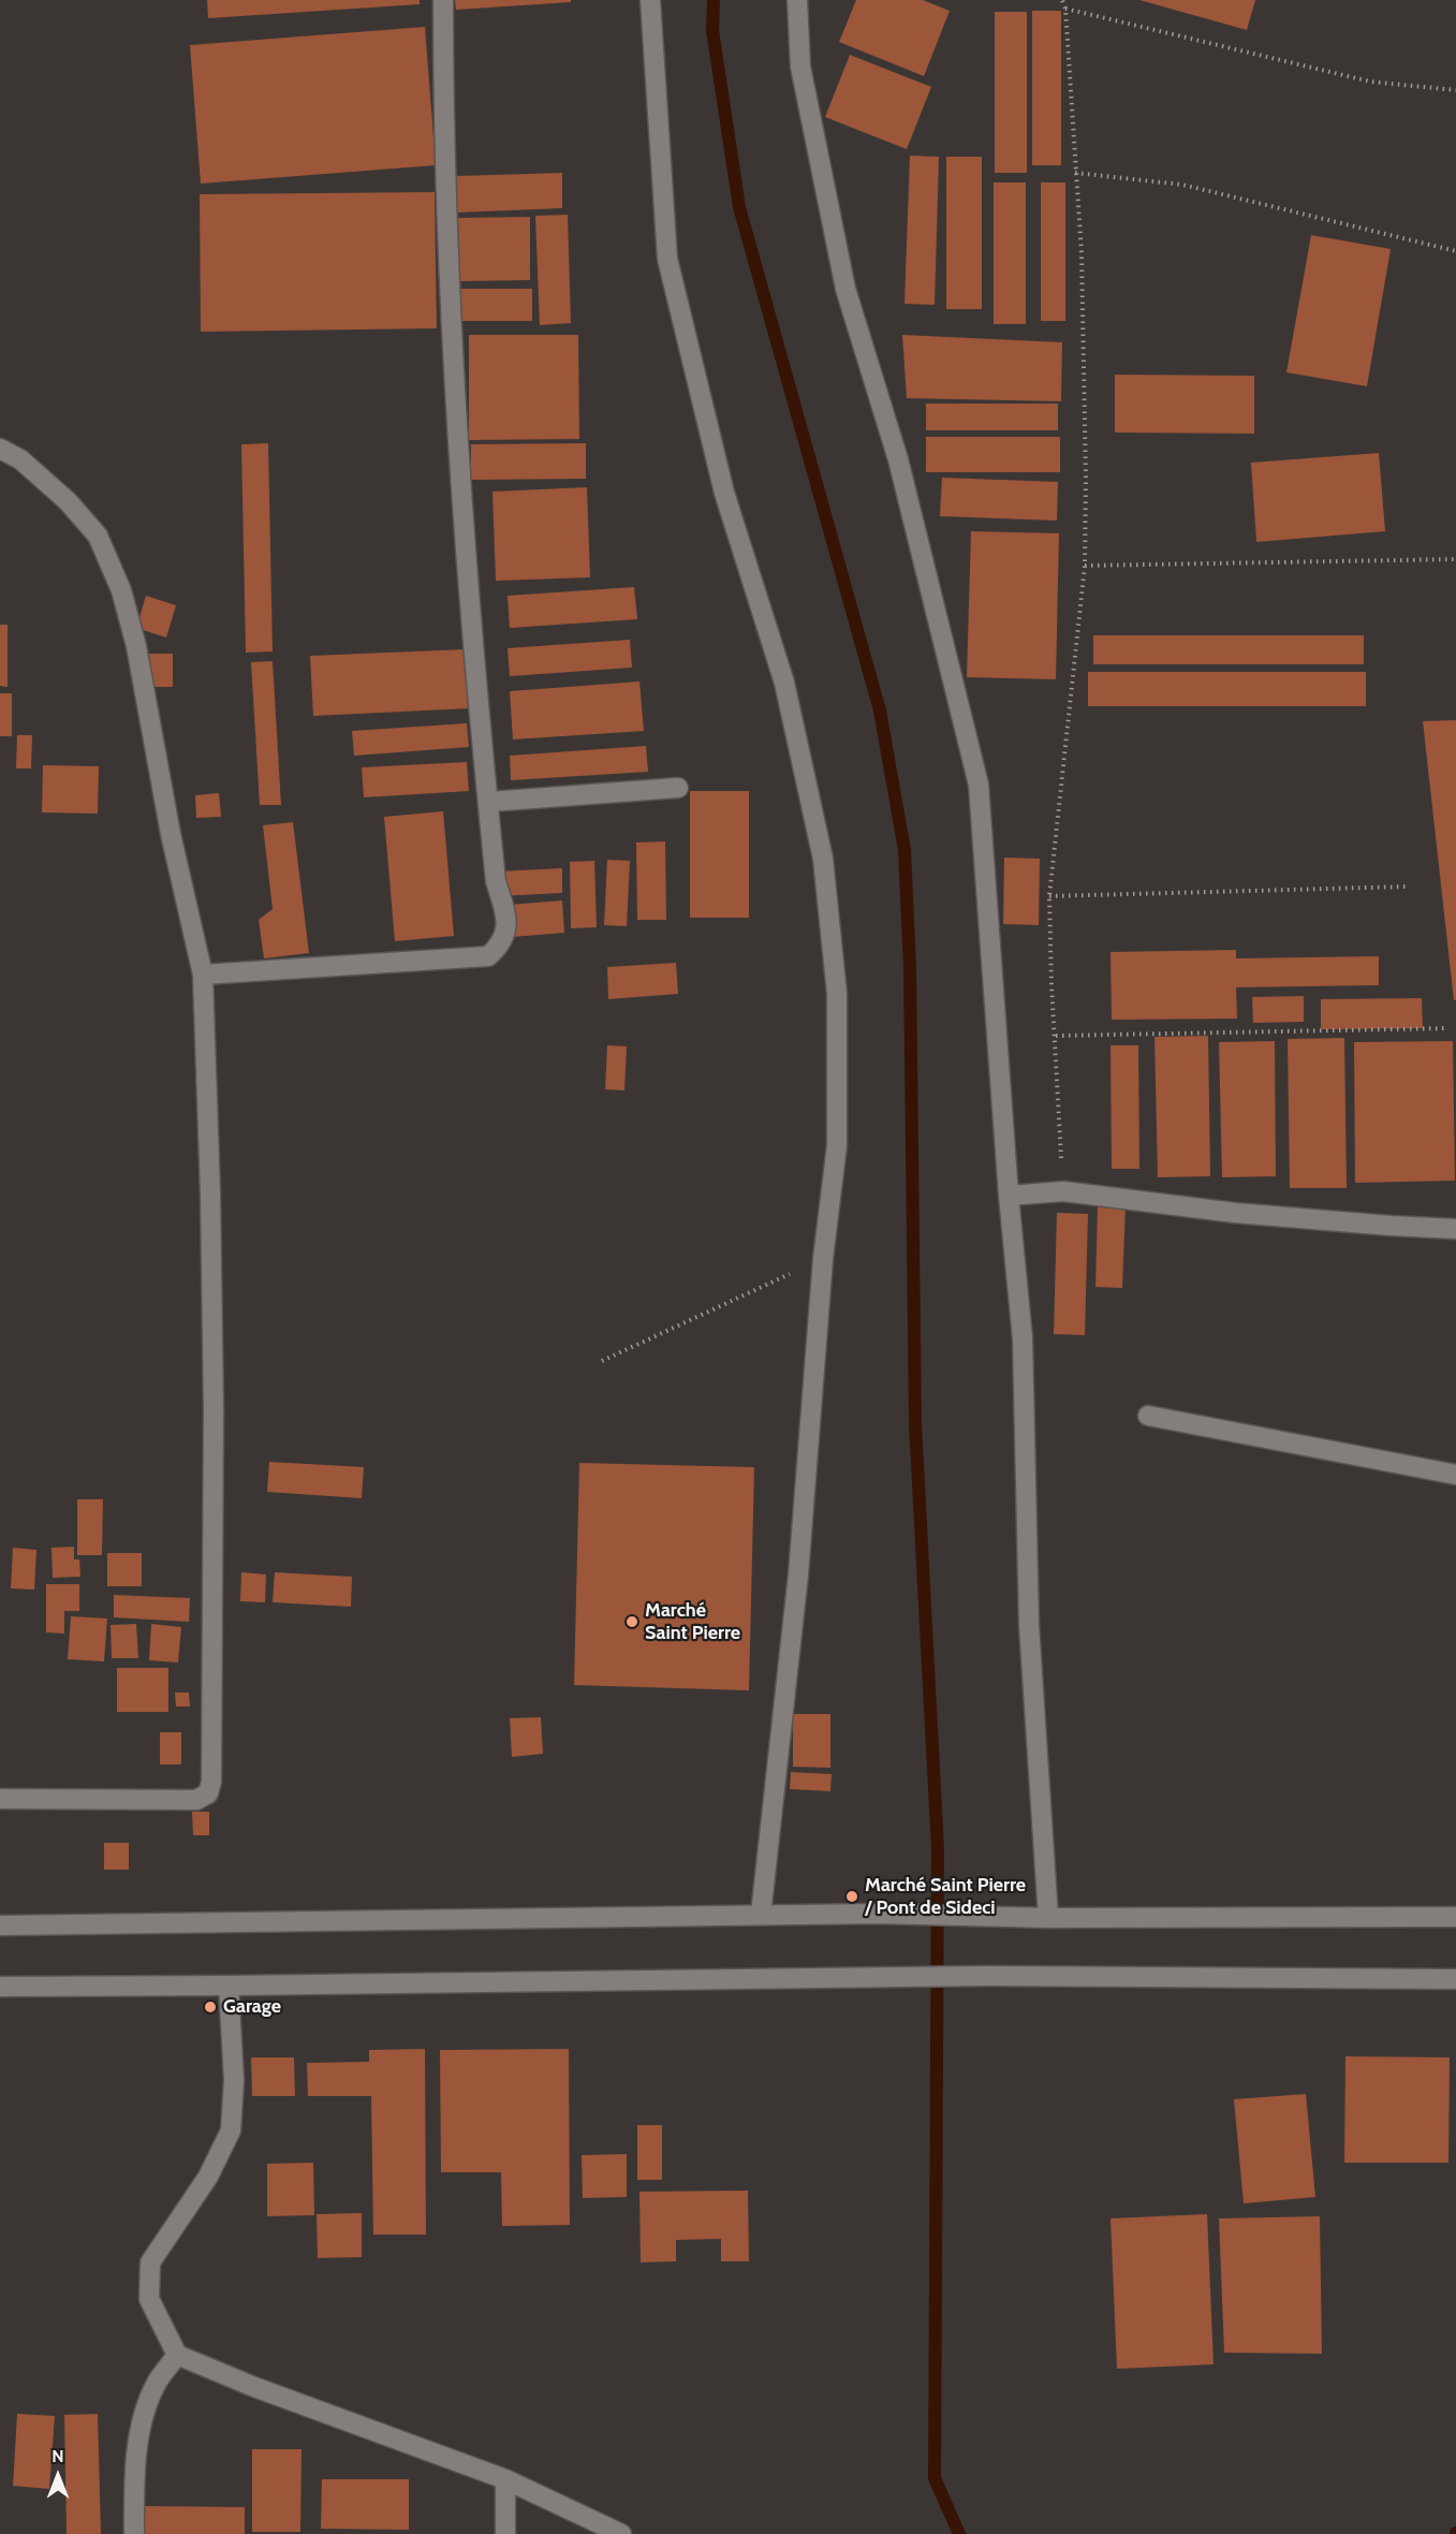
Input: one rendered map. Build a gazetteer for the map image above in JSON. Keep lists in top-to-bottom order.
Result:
{
  "places": ["Marché Saint Pierre", "Marché Saint Pierre / Pont de Sideci", "Garage"],
  "north": "top"
}
